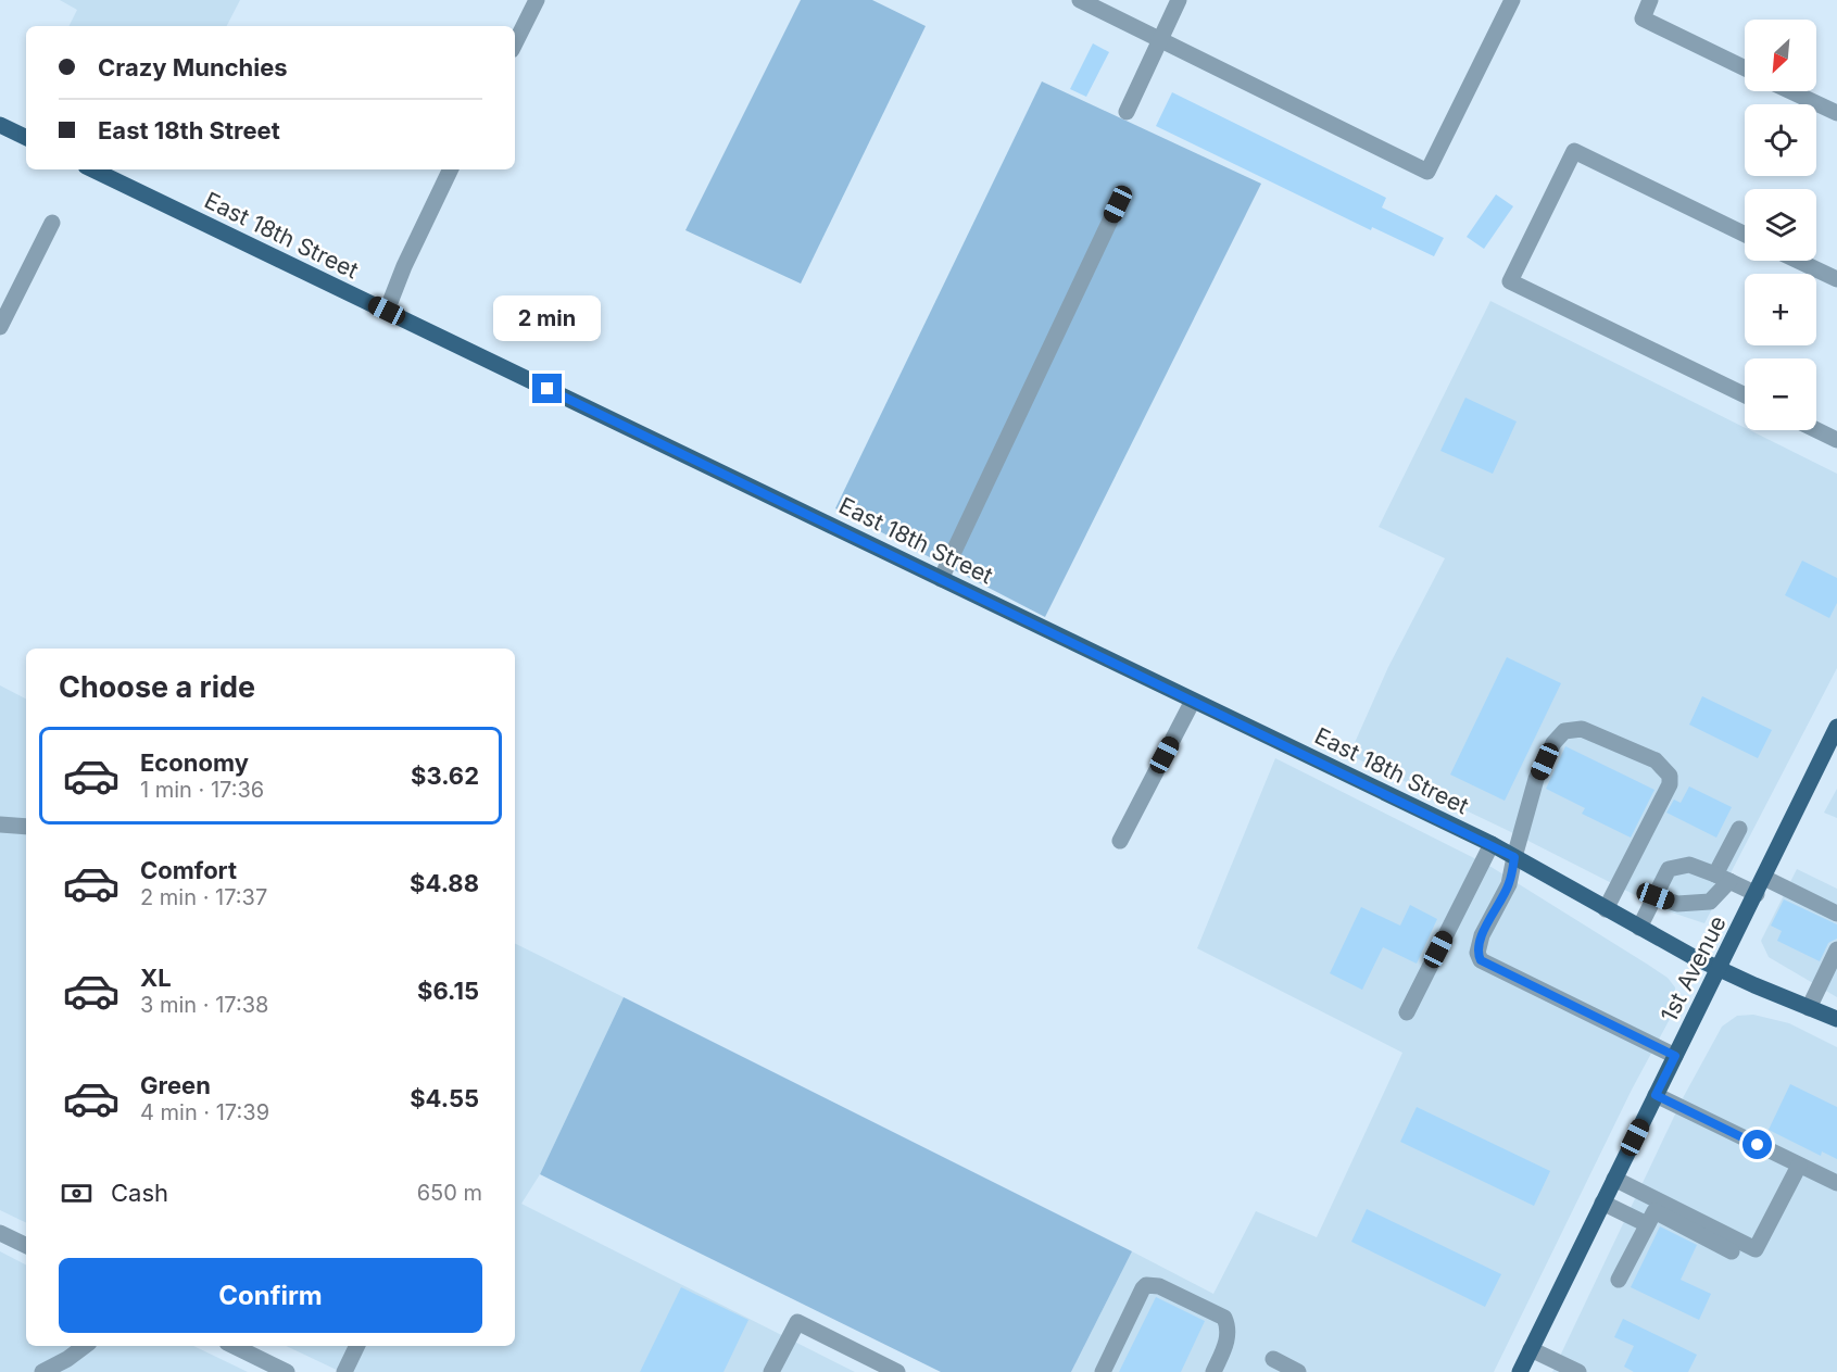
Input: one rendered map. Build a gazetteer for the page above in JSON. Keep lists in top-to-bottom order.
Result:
{
  "streets": {
    "main road": ["East 18th Street", "1st Avenue"]
  },
  "crossings": [
    ["East 18th Street", "1st Avenue"]
  ],
  "north": "bottom left",
  "page": {
    "map_buttons": ["+", "−"],
    "banner": ["Crazy Munchies", "East 18th Street"],
    "bubble": "2 min",
    "heading": "Choose a ride",
    "list": [
      {
        "name": "Economy",
        "note": "1 min · 17:36",
        "value": "$3.62"
      },
      {
        "name": "Comfort",
        "note": "2 min · 17:37",
        "value": "$4.88"
      },
      {
        "name": "XL",
        "note": "3 min · 17:38",
        "value": "$6.15"
      },
      {
        "name": "Green",
        "note": "4 min · 17:39",
        "value": "$4.55"
      }
    ],
    "pay": ["Cash", "650 m"],
    "buttons": "Confirm"
  }
}
